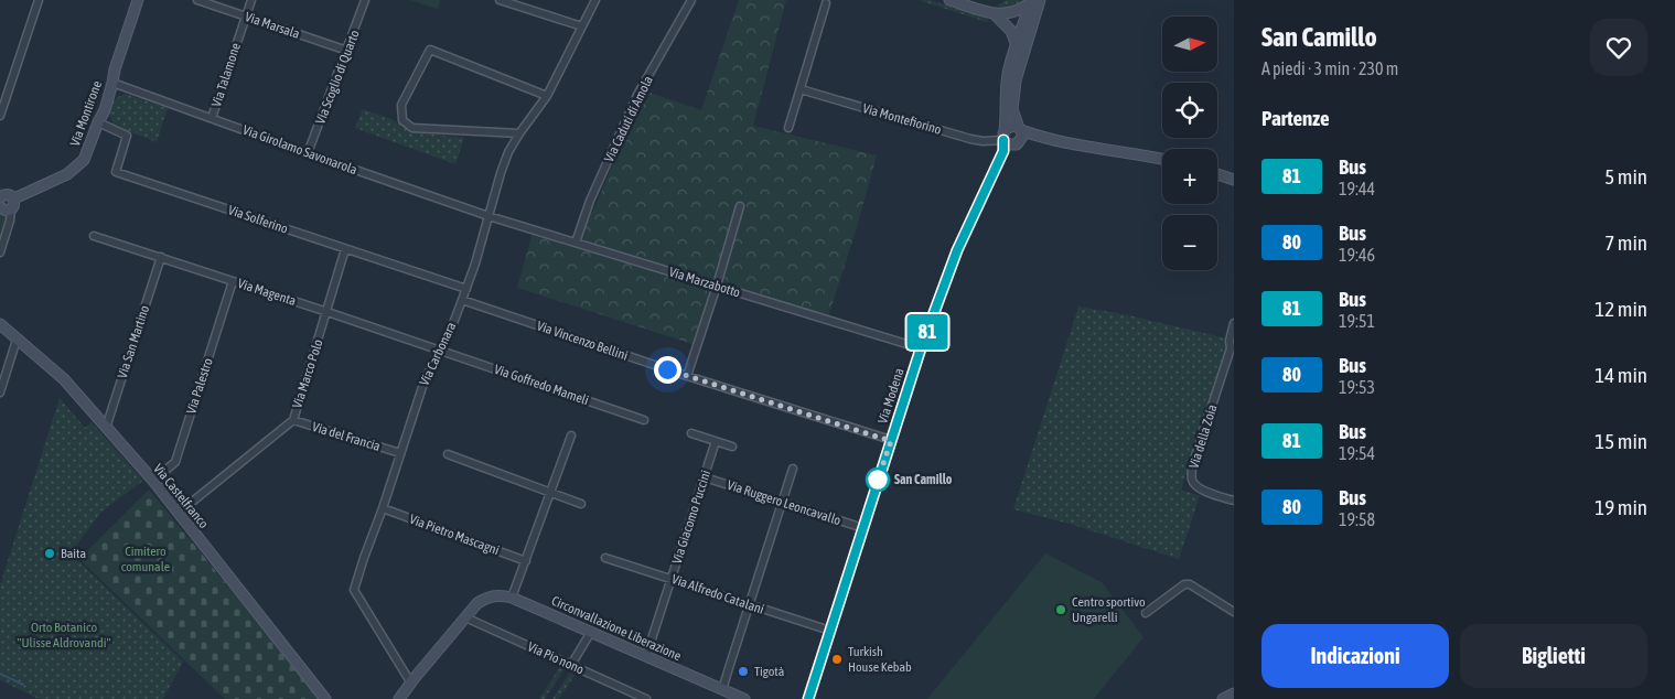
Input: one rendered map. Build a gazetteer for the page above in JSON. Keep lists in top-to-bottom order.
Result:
{
  "streets": {
    "main road": [
      "Via Montirone",
      "Via Modena",
      "Via Castelfranco",
      "Circonvallazione Liberazione"
    ],
    "street": [
      "Via Marsala",
      "Via Talamone",
      "Via Scoglio di Quarto",
      "Via Caduti di Amola",
      "Via Montefiorino",
      "Via Girolamo Savonarola",
      "Via Solferino",
      "Via Marzabotto",
      "Via Magenta",
      "Via Vincenzo Bellini",
      "Via San Martino",
      "Via Carbonara",
      "Via Marco Polo",
      "Via Goffredo Mameli",
      "Via Palestro",
      "Via del Francia",
      "Via della Zoia",
      "Via Ruggero Leoncavallo",
      "Via Giacomo Puccini",
      "Via Pietro Mascagni",
      "Via Alfredo Catalani",
      "Via Pio nono"
    ]
  },
  "crossings": [
    ["Via Marsala", "Via Talamone"],
    ["Via Marsala", "Via Scoglio di Quarto"],
    ["Via Talamone", "Via Girolamo Savonarola"],
    ["Via Scoglio di Quarto", "Via Girolamo Savonarola"],
    ["Via Montirone", "Via Girolamo Savonarola"],
    ["Via Montirone", "Via Solferino"],
    ["Via Caduti di Amola", "Via Marzabotto"],
    ["Via Montefiorino", "Via Modena"],
    ["Via Girolamo Savonarola", "Via Marzabotto"],
    ["Via Girolamo Savonarola", "Via Carbonara"],
    ["Via Solferino", "Via Carbonara"],
    ["Via Solferino", "Via Marco Polo"],
    ["Via Marzabotto", "Via Carbonara"],
    ["Via Marzabotto", "Via Modena"],
    ["Via Magenta", "Via San Martino"],
    ["Via Magenta", "Via Carbonara"],
    ["Via Magenta", "Via Marco Polo"],
    ["Via Magenta", "Via Goffredo Mameli"],
    ["Via Magenta", "Via Palestro"],
    ["Via Vincenzo Bellini", "Via Carbonara"],
    ["Via Vincenzo Bellini", "Via Modena"],
    ["Via San Martino", "Via Castelfranco"],
    ["Via Carbonara", "Via Goffredo Mameli"],
    ["Via Carbonara", "Via del Francia"],
    ["Via Carbonara", "Via Pietro Mascagni"],
    ["Via Marco Polo", "Via del Francia"],
    ["Via Marco Polo", "Via Castelfranco"],
    ["Via Palestro", "Via Castelfranco"],
    ["Via Modena", "Via Ruggero Leoncavallo"],
    ["Via Modena", "Via Alfredo Catalani"],
    ["Via Ruggero Leoncavallo", "Via Giacomo Puccini"],
    ["Via Giacomo Puccini", "Via Alfredo Catalani"],
    ["Via Giacomo Puccini", "Circonvallazione Liberazione"],
    ["Circonvallazione Liberazione", "Via Pio nono"]
  ],
  "parks": ["Cimitero comunale", "Orto Botanico \"Ulisse Aldrovandi\""],
  "places": [
    "San Camillo",
    "Baita",
    "Centro sportivo Ungarelli",
    "Turkish House Kebab",
    "Tigotà"
  ],
  "lines": ["bus line 81"],
  "north": "right",
  "page": {
    "on_map": "81",
    "heading": [
      ["San Camillo", "A piedi · 3 min · 230 m"],
      "Partenze"
    ],
    "map_buttons": ["+", "−"],
    "list": [
      {
        "mark": "81",
        "name": "Bus",
        "note": "19:44",
        "value": "5 min"
      },
      {
        "mark": "80",
        "name": "Bus",
        "note": "19:46",
        "value": "7 min"
      },
      {
        "mark": "81",
        "name": "Bus",
        "note": "19:51",
        "value": "12 min"
      },
      {
        "mark": "80",
        "name": "Bus",
        "note": "19:53",
        "value": "14 min"
      },
      {
        "mark": "81",
        "name": "Bus",
        "note": "19:54",
        "value": "15 min"
      },
      {
        "mark": "80",
        "name": "Bus",
        "note": "19:58",
        "value": "19 min"
      }
    ],
    "buttons": ["Indicazioni", "Biglietti"]
  }
}
